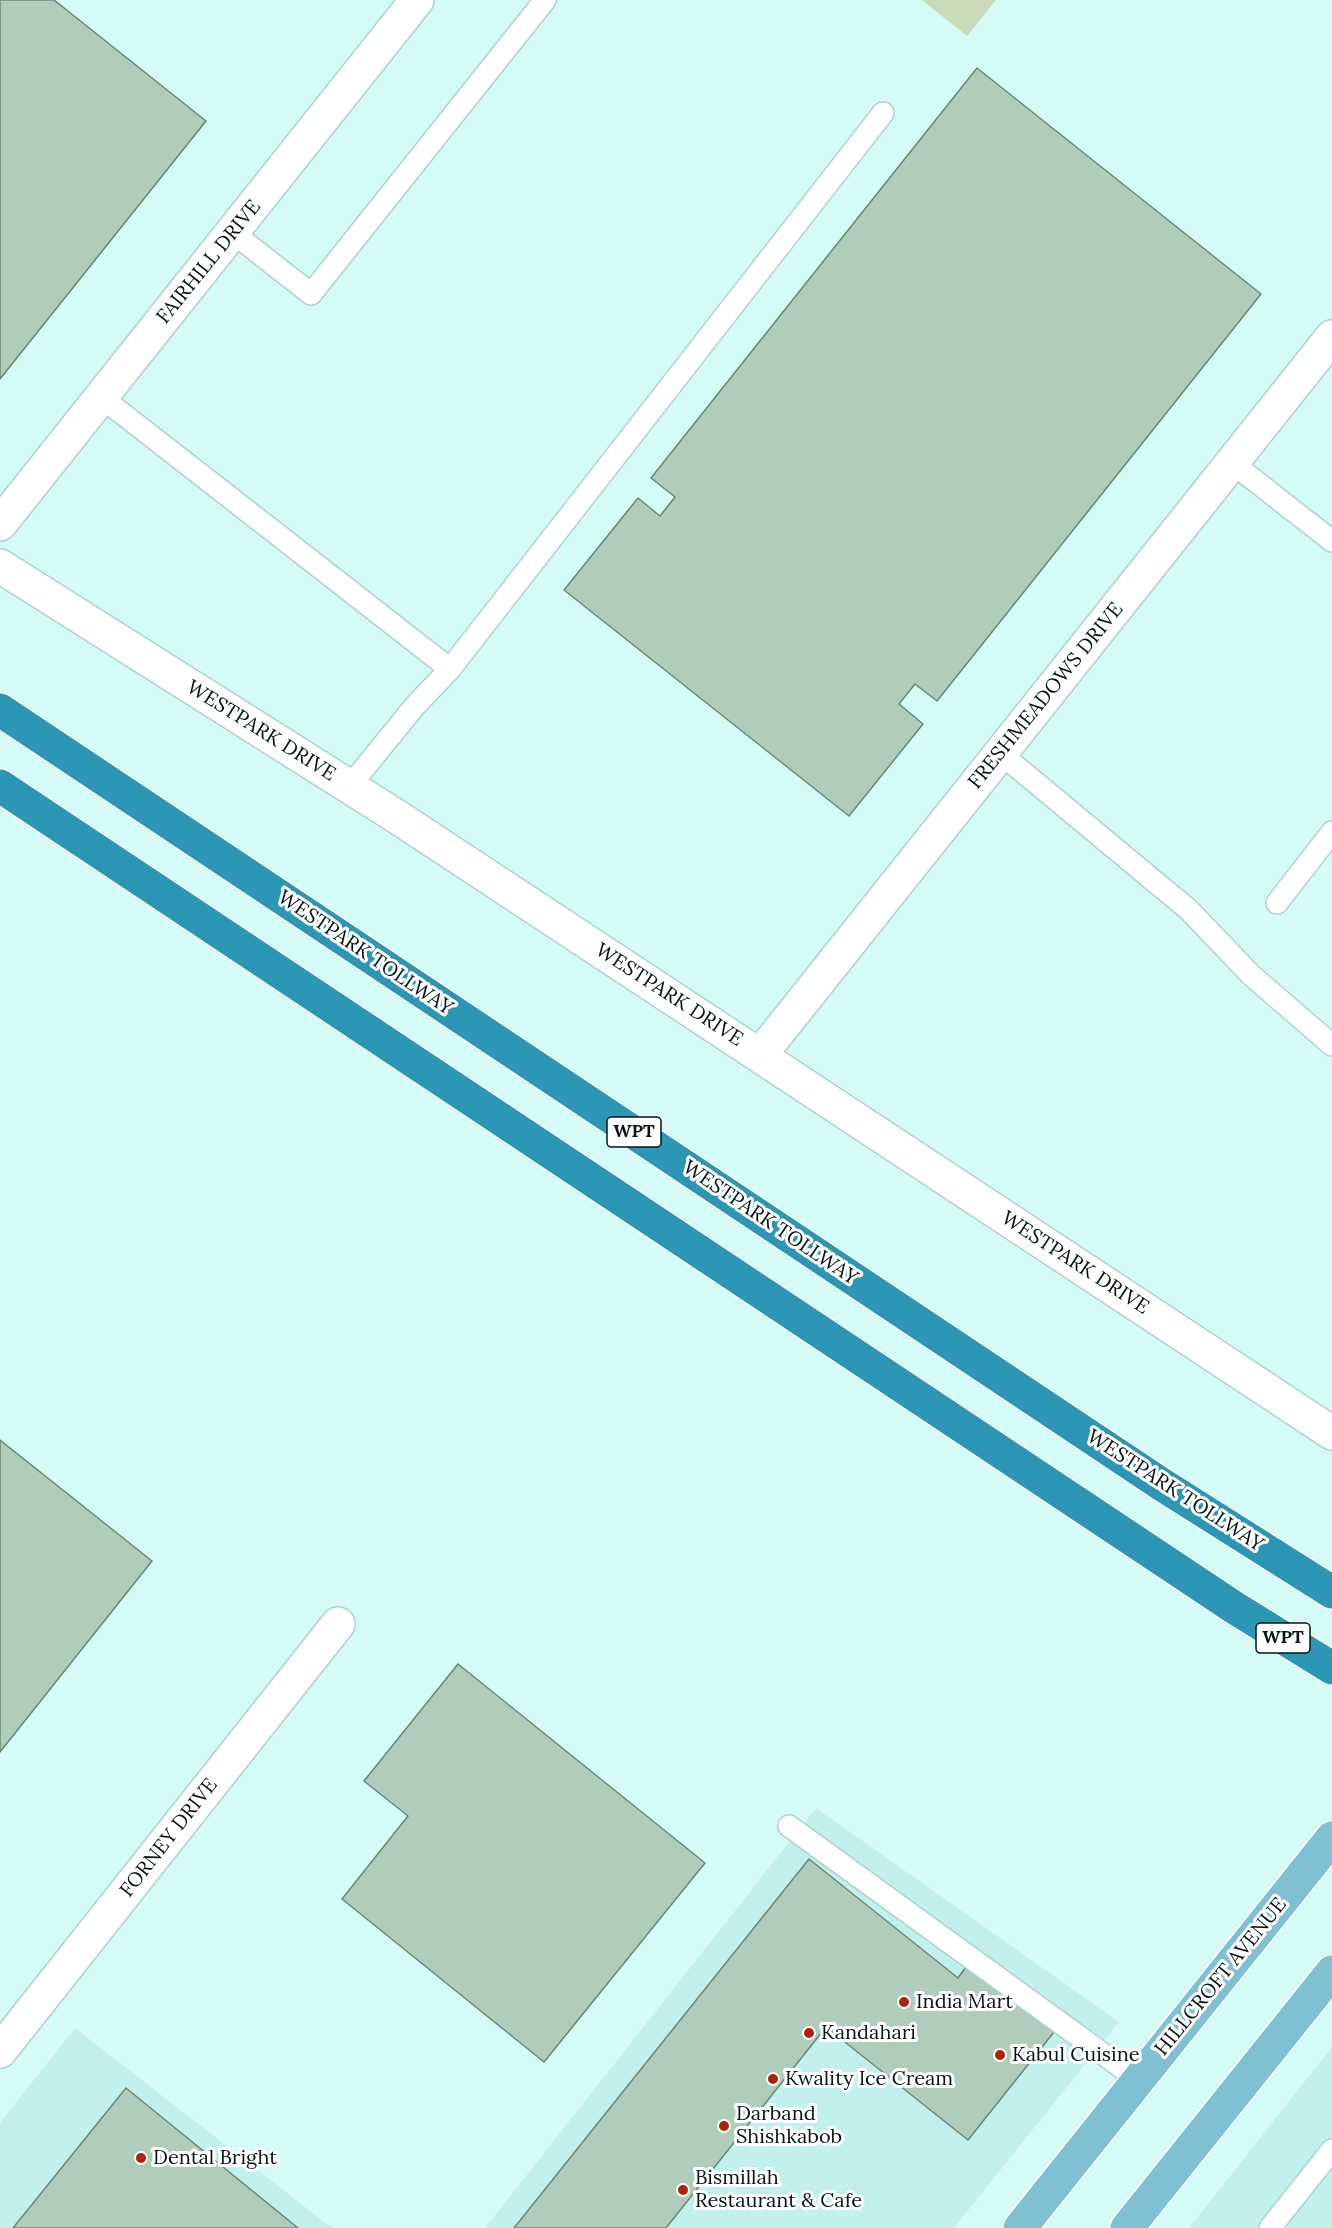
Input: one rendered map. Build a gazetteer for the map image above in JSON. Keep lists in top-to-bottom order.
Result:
{
  "streets": {
    "highway": ["WESTPARK TOLLWAY", "WPT"],
    "main road": ["HILLCROFT AVENUE"],
    "street": [
      "FAIRHILL DRIVE",
      "FRESHMEADOWS DRIVE",
      "WESTPARK DRIVE",
      "FORNEY DRIVE"
    ]
  },
  "crossings": [
    ["FRESHMEADOWS DRIVE", "WESTPARK DRIVE"]
  ],
  "places": [
    "India Mart",
    "Kandahari",
    "Kabul Cuisine",
    "Kwality Ice Cream",
    "Darband Shishkabob",
    "Dental Bright",
    "Bismillah Restaurant & Cafe"
  ]
}
